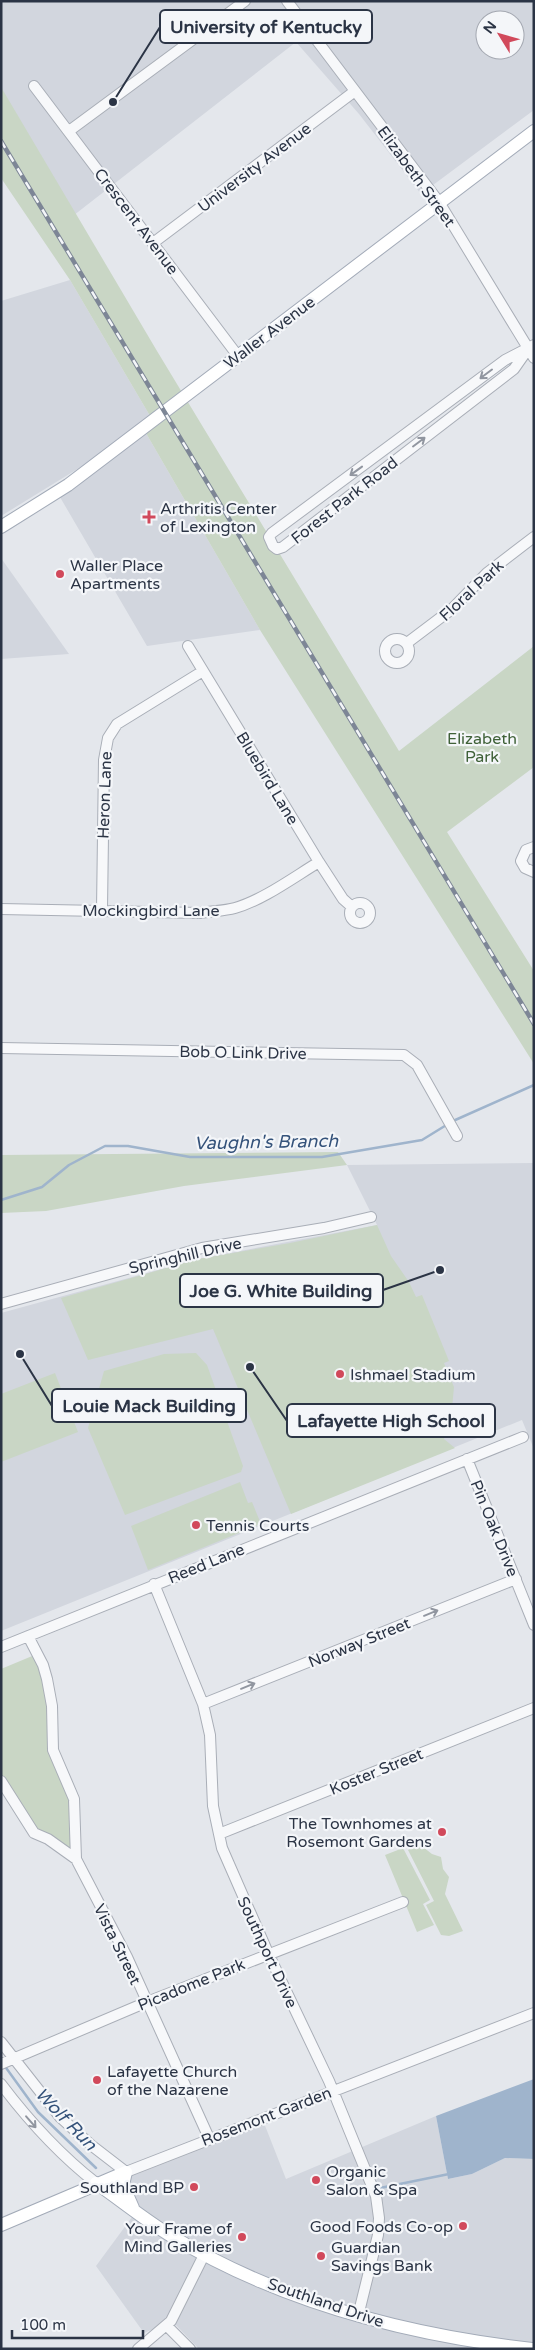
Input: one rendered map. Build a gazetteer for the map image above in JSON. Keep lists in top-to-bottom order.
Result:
{
  "streets": {
    "main road": ["Waller Avenue", "Rosemont Garden", "Southland Drive"],
    "street": [
      "University Avenue",
      "Elizabeth Street",
      "Crescent Avenue",
      "Forest Park Road",
      "Floral Park",
      "Bluebird Lane",
      "Heron Lane",
      "Mockingbird Lane",
      "Bob O Link Drive",
      "Springhill Drive",
      "Pin Oak Drive",
      "Reed Lane",
      "Norway Street",
      "Koster Street",
      "Vista Street",
      "Southport Drive",
      "Picadome Park"
    ]
  },
  "crossings": [
    ["University Avenue", "Elizabeth Street"],
    ["University Avenue", "Crescent Avenue"],
    ["Elizabeth Street", "Waller Avenue"],
    ["Elizabeth Street", "Forest Park Road"],
    ["Crescent Avenue", "Waller Avenue"],
    ["Bluebird Lane", "Heron Lane"],
    ["Bluebird Lane", "Mockingbird Lane"],
    ["Heron Lane", "Mockingbird Lane"],
    ["Pin Oak Drive", "Reed Lane"],
    ["Pin Oak Drive", "Norway Street"],
    ["Reed Lane", "Southport Drive"],
    ["Norway Street", "Southport Drive"],
    ["Koster Street", "Southport Drive"],
    ["Vista Street", "Picadome Park"],
    ["Vista Street", "Rosemont Garden"],
    ["Southport Drive", "Picadome Park"],
    ["Southport Drive", "Rosemont Garden"],
    ["Southport Drive", "Southland Drive"],
    ["Rosemont Garden", "Southland Drive"]
  ],
  "one_way": ["Norway Street"],
  "water": ["Vaughn's Branch", "Wolf Run"],
  "parks": ["Elizabeth Park"],
  "places": {
    "other": [
      "University of Kentucky",
      "Waller Place Apartments",
      "Joe G. White Building",
      "Louie Mack Building",
      "Lafayette High School",
      "Ishmael Stadium",
      "Tennis Courts",
      "The Townhomes at Rosemont Gardens",
      "Lafayette Church of the Nazarene",
      "Organic Salon & Spa",
      "Southland BP",
      "Good Foods Co-op",
      "Your Frame of Mind Galleries",
      "Guardian Savings Bank"
    ],
    "health": ["Arthritis Center of Lexington"]
  },
  "scale_bar": "100 m",
  "north": "top left"
}
